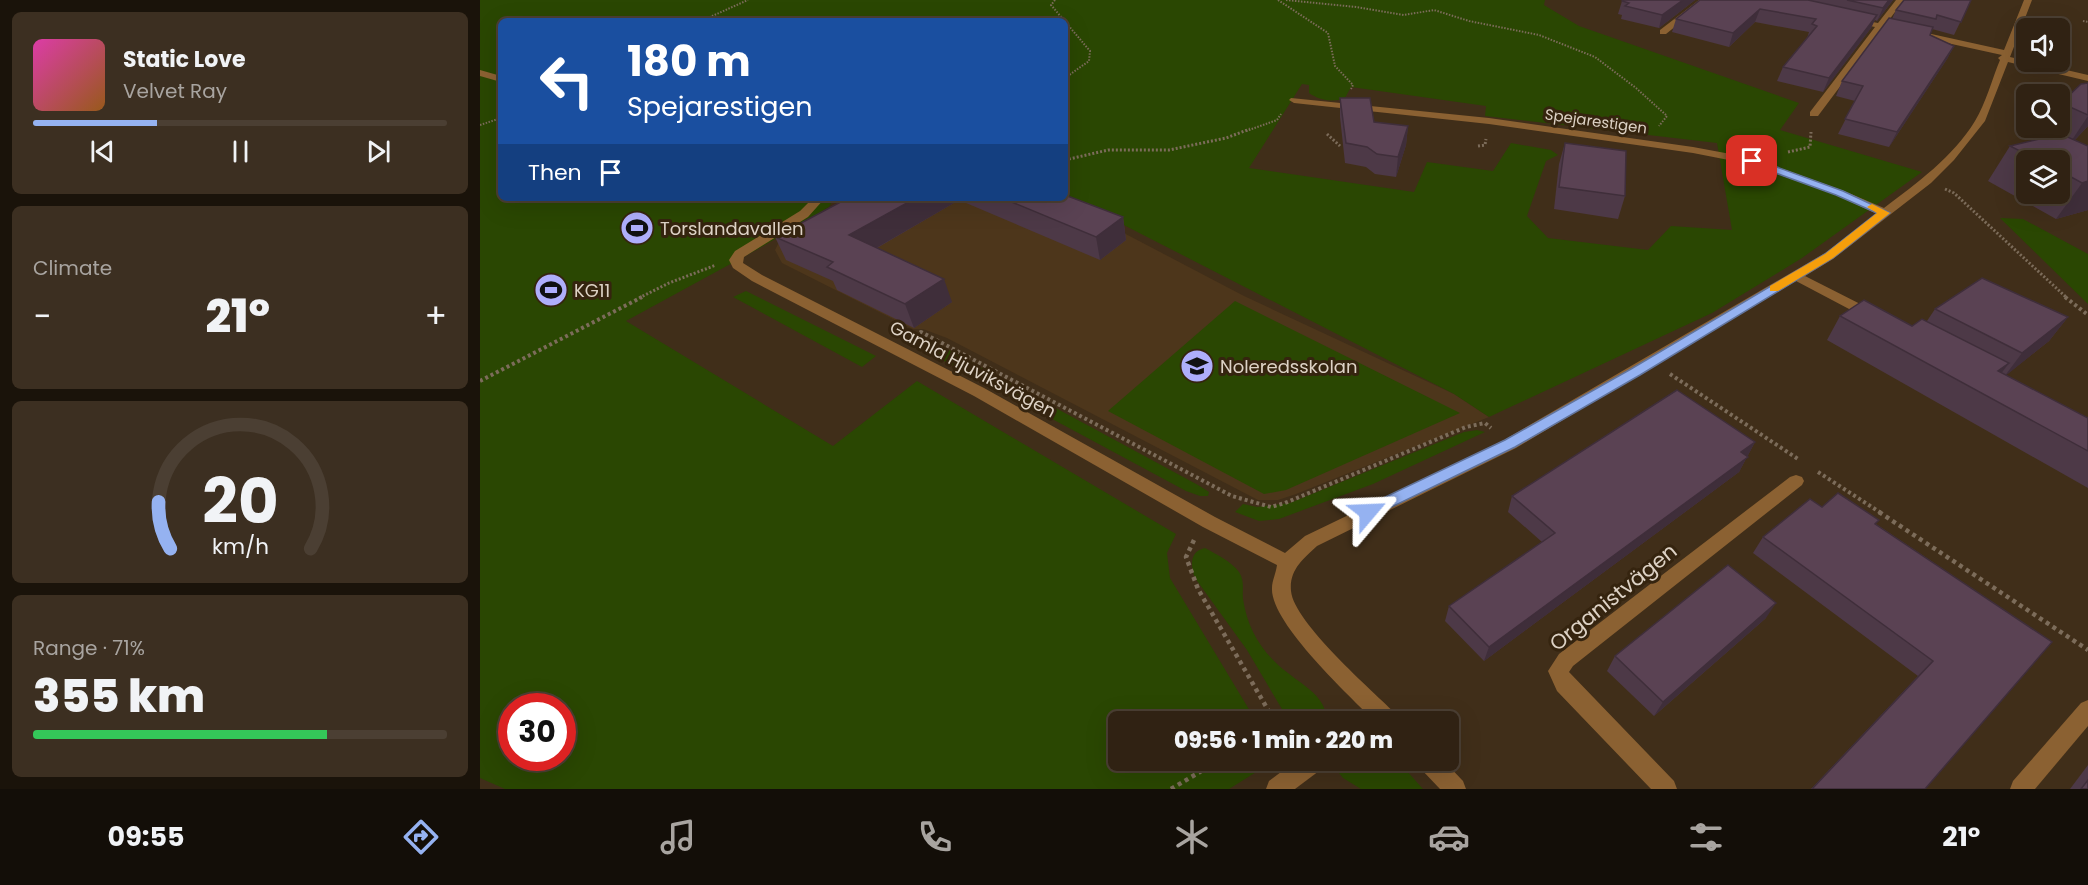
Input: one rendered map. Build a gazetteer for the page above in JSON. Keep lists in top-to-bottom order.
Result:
{
  "streets": {
    "street": ["Spejarestigen", "Gamla Hjuviksvägen", "Organistvägen"]
  },
  "places": {
    "sports": ["Torslandavallen", "KG11"],
    "school or university": ["Noleredsskolan"]
  },
  "page": {
    "turn": ["180 m", "Spejarestigen"],
    "song": ["Static Love", "Velvet Ray"],
    "then": "Then",
    "tile": [
      "Climate",
      ["Range · 71%", "355 km"]
    ],
    "heat": ["−", "21°", "+"],
    "limit": "30",
    "trip": "09:56 · 1 min · 220 m",
    "tabs": ["09:55", "21°"],
    "gauge": ["20", "km/h"]
  }
}
